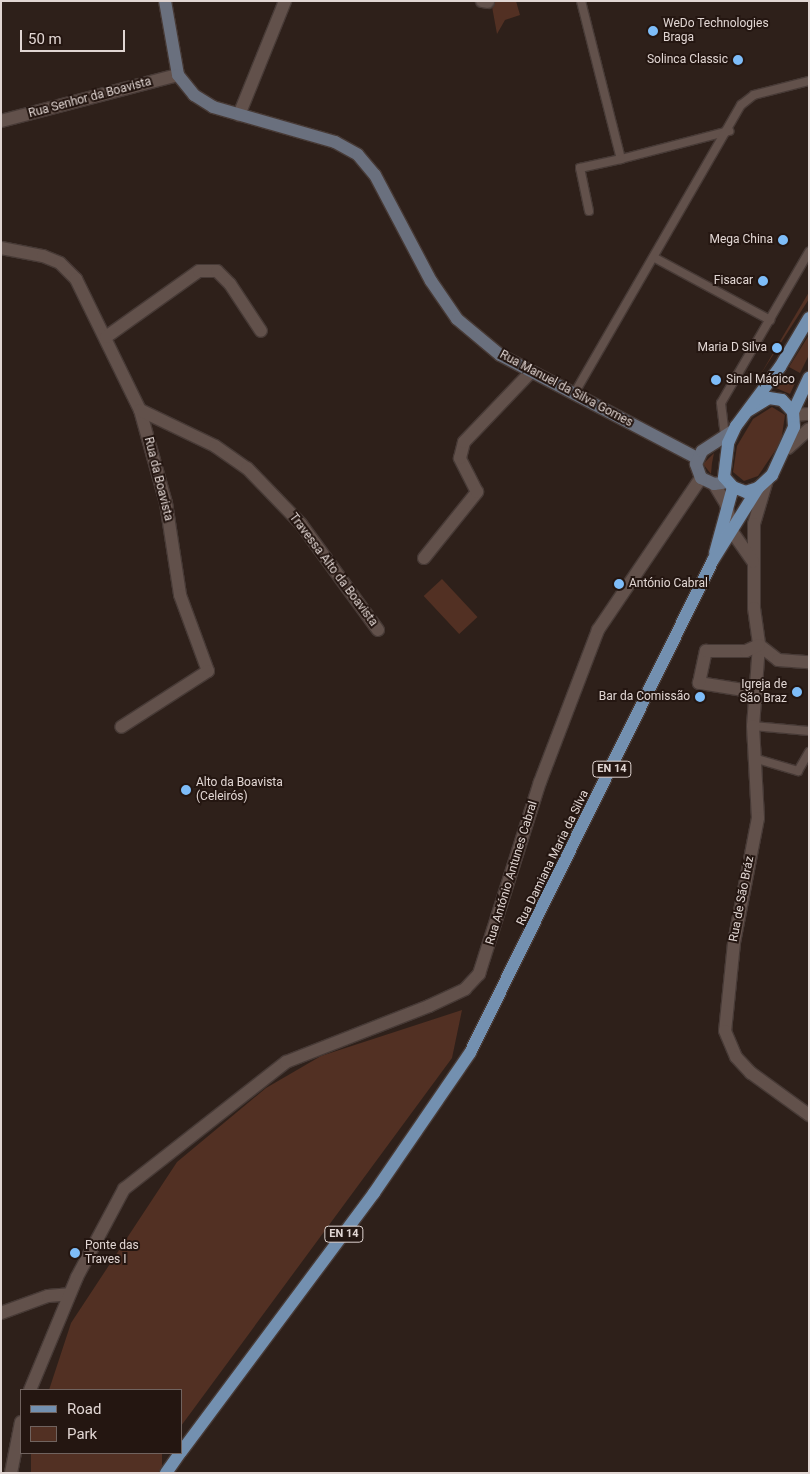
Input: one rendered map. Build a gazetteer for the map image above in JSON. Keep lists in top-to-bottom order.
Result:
{
  "streets": {
    "main road": ["EN 14", "Rua Damiana Maria da Silva"],
    "street": [
      "Rua Senhor da Boavista",
      "Rua Manuel da Silva Gomes",
      "Rua da Boavista",
      "Travessa Alto da Boavista",
      "Rua António Antunes Cabral",
      "Rua de São Bráz"
    ]
  },
  "crossings": [
    ["Rua Senhor da Boavista", "Rua Manuel da Silva Gomes"],
    ["Rua da Boavista", "Travessa Alto da Boavista"],
    ["Rua Damiana Maria da Silva", "Rua de São Bráz"]
  ],
  "places": [
    "WeDo Technologies Braga",
    "Solinca Classic",
    "Mega China",
    "Fisacar",
    "Maria D Silva",
    "Sinal Mágico",
    "António Cabral",
    "Igreja de São Braz",
    "Bar da Comissão",
    "Alto da Boavista (Celeirós)",
    "Ponte das Traves I"
  ],
  "legend": ["Road", "Park"],
  "scale_bar": "50 m"
}
